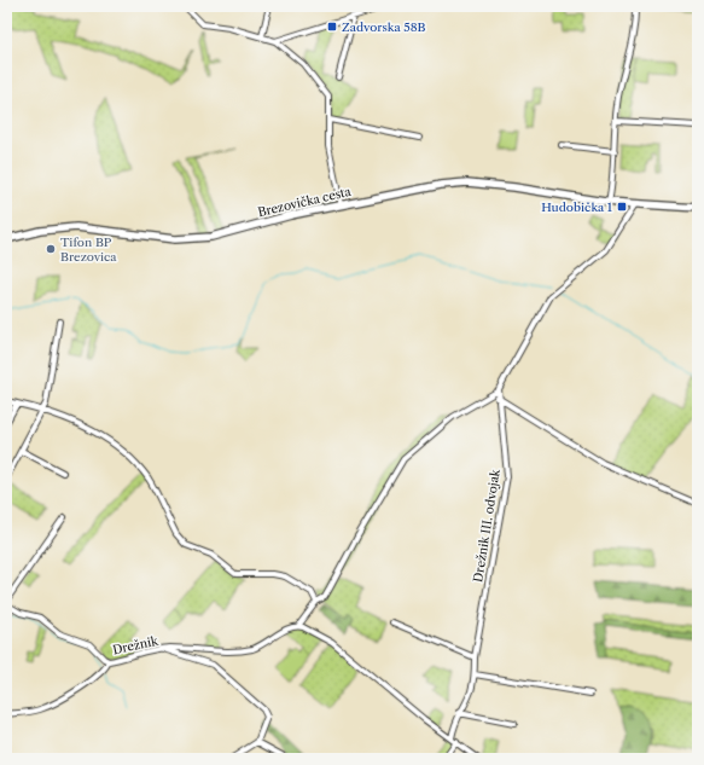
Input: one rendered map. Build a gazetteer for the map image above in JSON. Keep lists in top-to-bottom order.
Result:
{
  "streets": {
    "main road": ["Brezovička cesta"],
    "street": ["Drežnik III. odvojak", "Drežnik"]
  },
  "places": {
    "transit": ["Zadvorska 58B", "Hudobička 1"],
    "other": ["Tifon BP Brezovica"]
  }
}
